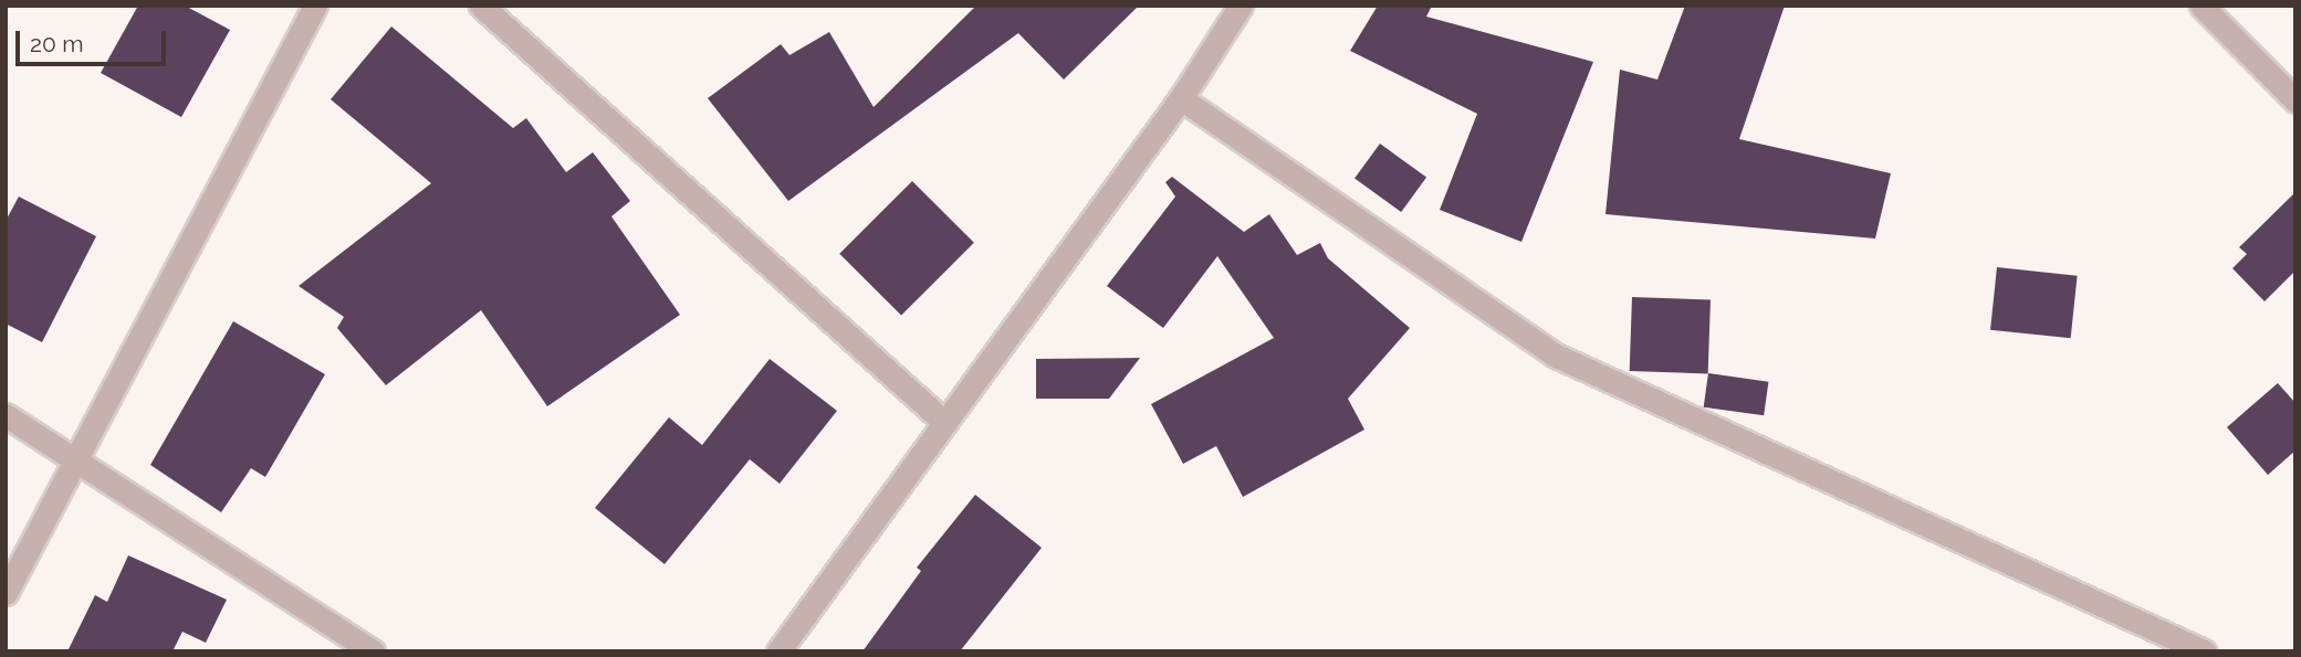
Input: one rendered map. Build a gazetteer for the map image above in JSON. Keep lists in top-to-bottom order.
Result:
{
  "scale_bar": "20 m"
}
